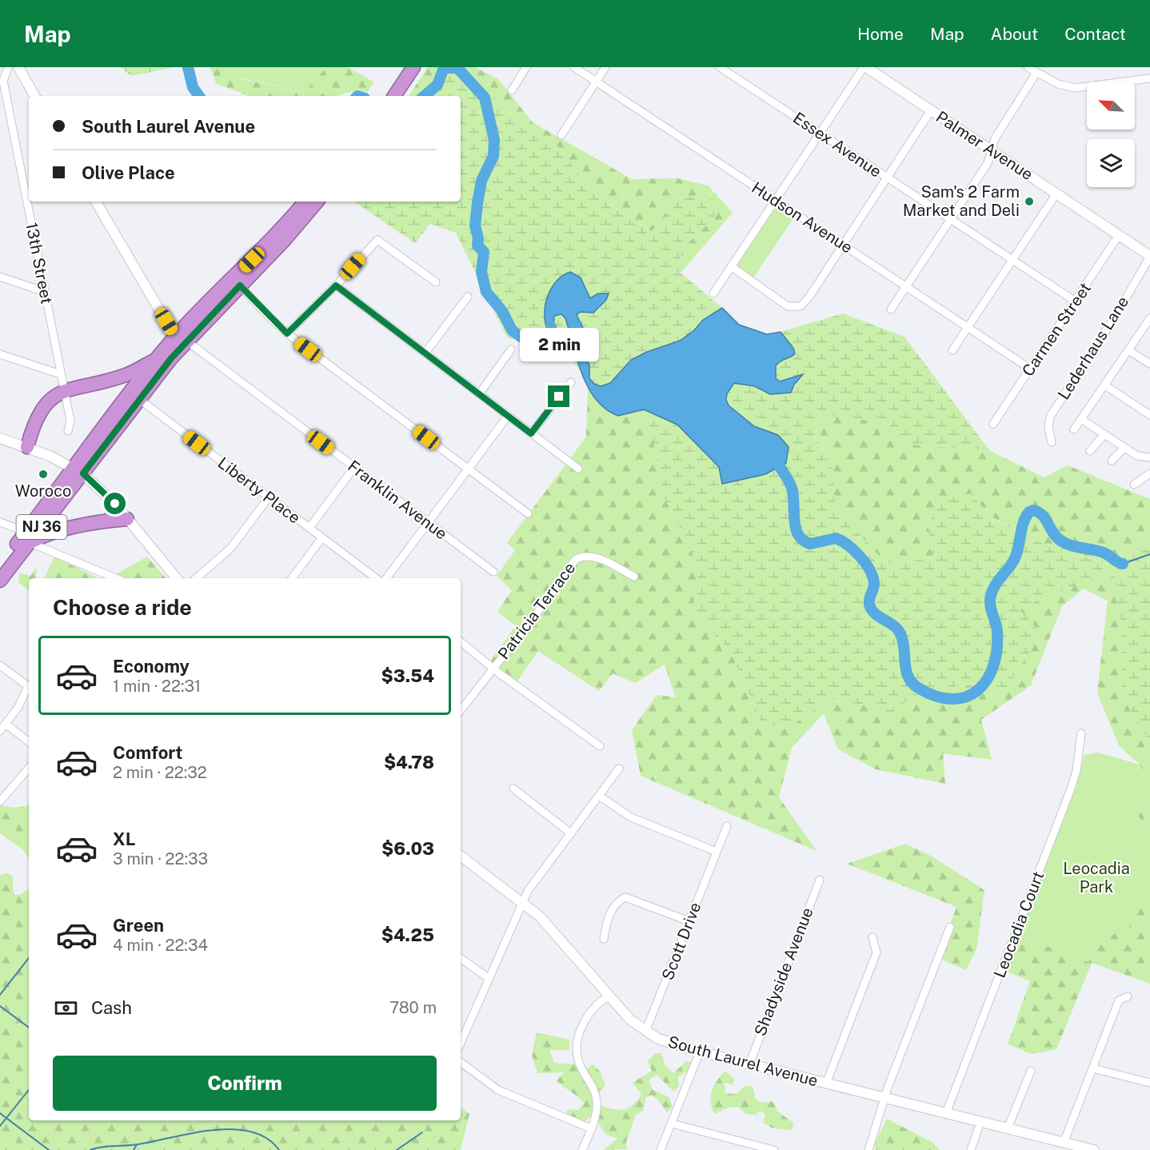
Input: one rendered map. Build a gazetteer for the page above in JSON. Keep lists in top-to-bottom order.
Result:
{
  "streets": {
    "highway": ["NJ 36"],
    "street": [
      "Essex Avenue",
      "Palmer Avenue",
      "Hudson Avenue",
      "13th Street",
      "Carmen Street",
      "Lederhaus Lane",
      "Liberty Place",
      "Franklin Avenue",
      "Patricia Terrace",
      "Leocadia Court",
      "Scott Drive",
      "Shadyside Avenue",
      "South Laurel Avenue"
    ]
  },
  "crossings": [
    ["Essex Avenue", "Carmen Street"],
    ["Palmer Avenue", "Carmen Street"],
    ["Palmer Avenue", "Lederhaus Lane"],
    ["Hudson Avenue", "Carmen Street"],
    ["Liberty Place", "NJ 36"],
    ["Franklin Avenue", "NJ 36"],
    ["Leocadia Court", "South Laurel Avenue"],
    ["Scott Drive", "South Laurel Avenue"],
    ["Shadyside Avenue", "South Laurel Avenue"]
  ],
  "parks": ["Leocadia Park"],
  "places": ["Sam's 2 Farm Market and Deli", "Woroco"],
  "north": "top left",
  "page": {
    "header": "Map",
    "nav": [
      "Home",
      "Map",
      "About",
      "Contact"
    ],
    "banner": ["South Laurel Avenue", "Olive Place"],
    "bubble": "2 min",
    "heading": "Choose a ride",
    "list": [
      {
        "name": "Economy",
        "note": "1 min · 22:31",
        "value": "$3.54"
      },
      {
        "name": "Comfort",
        "note": "2 min · 22:32",
        "value": "$4.78"
      },
      {
        "name": "XL",
        "note": "3 min · 22:33",
        "value": "$6.03"
      },
      {
        "name": "Green",
        "note": "4 min · 22:34",
        "value": "$4.25"
      }
    ],
    "pay": ["Cash", "780 m"],
    "buttons": "Confirm"
  }
}
